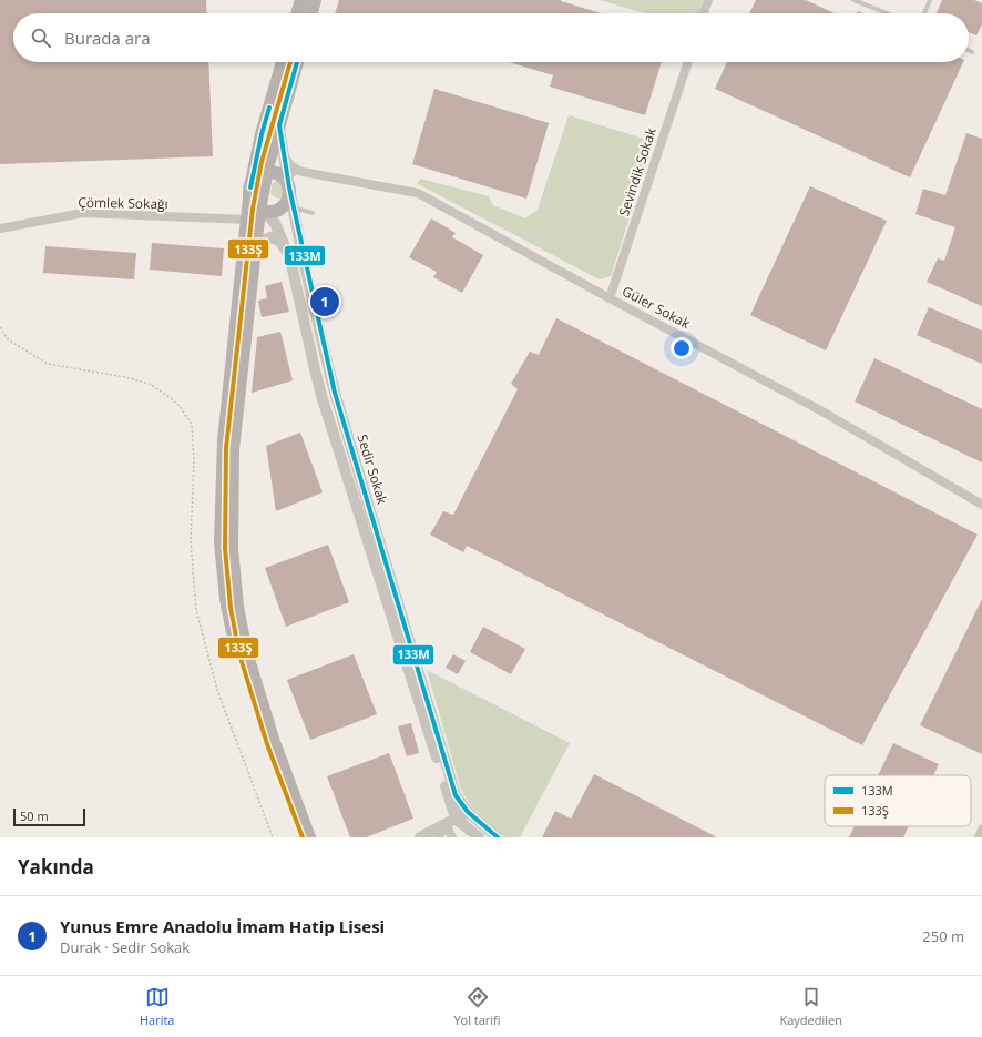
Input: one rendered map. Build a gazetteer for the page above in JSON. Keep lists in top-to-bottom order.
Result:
{
  "streets": {
    "street": [
      "Sevindik Sokak",
      "Çömlek Sokağı",
      "Güler Sokak",
      "Sedir Sokak"
    ]
  },
  "crossings": [
    ["Sevindik Sokak", "Güler Sokak"],
    ["Güler Sokak", "Sedir Sokak"]
  ],
  "lines": ["transit line 133M", "transit line 133Ş"],
  "legend": ["133M", "133Ş"],
  "scale_bar": "50 m",
  "page": {
    "search": "Burada ara",
    "pins": "1",
    "scale": "50 m",
    "heading": "Yakında",
    "list": [
      {
        "mark": "1",
        "name": "Yunus Emre Anadolu İmam Hatip Lisesi",
        "note": "Durak · Sedir Sokak",
        "value": "250 m"
      }
    ],
    "nav": ["Harita", "Yol tarifi", "Kaydedilen"]
  }
}
